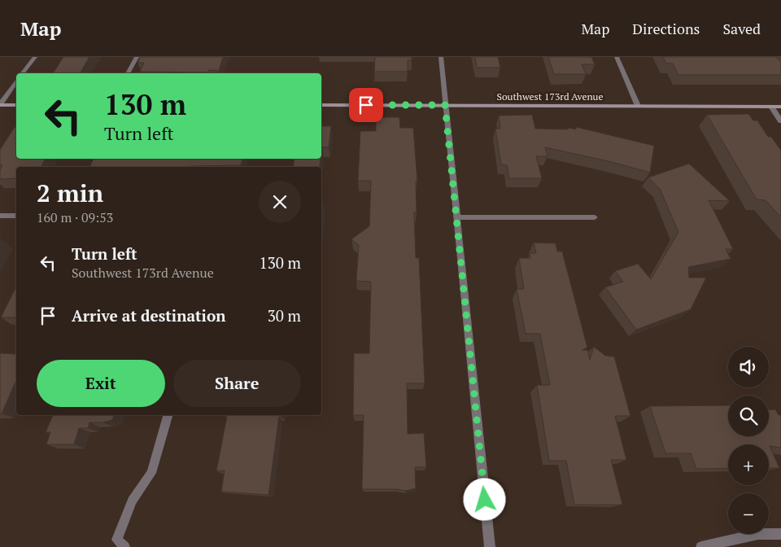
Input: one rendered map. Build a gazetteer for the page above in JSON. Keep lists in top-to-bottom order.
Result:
{
  "streets": {
    "street": ["Southwest 173rd Avenue"]
  },
  "page": {
    "header": "Map",
    "nav": ["Map", "Directions", "Saved"],
    "turn": ["130 m", "Turn left"],
    "heading": ["2 min", "160 m · 09:53"],
    "list": [
      {
        "name": "Turn left",
        "note": "Southwest 173rd Avenue",
        "value": "130 m"
      },
      {
        "name": "Arrive at destination",
        "value": "30 m"
      }
    ],
    "map_buttons": ["+", "−"],
    "buttons": ["Exit", "Share"]
  }
}
